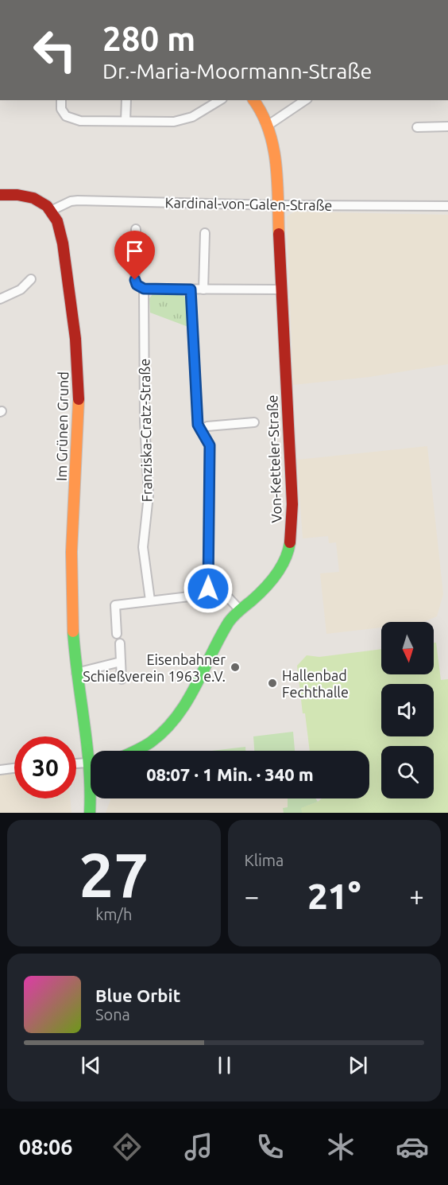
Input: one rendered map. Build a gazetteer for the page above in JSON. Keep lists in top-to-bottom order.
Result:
{
  "streets": {
    "street": [
      "Kardinal-von-Galen-Straße",
      "Im Grünen Grund",
      "Franziska-Cratz-Straße",
      "Von-Ketteler-Straße"
    ]
  },
  "crossings": [
    ["Kardinal-von-Galen-Straße", "Im Grünen Grund"],
    ["Kardinal-von-Galen-Straße", "Von-Ketteler-Straße"]
  ],
  "places": ["Eisenbahner Schießverein 1963 e.V.", "Hallenbad Fechthalle"],
  "north": "bottom",
  "page": {
    "turn": ["280 m", "Dr.-Maria-Moormann-Straße"],
    "limit": "30",
    "trip": "08:07 · 1 Min. · 340 m",
    "tile": [
      ["27", "km/h"],
      "Klima"
    ],
    "heat": ["−", "21°", "+"],
    "song": ["Blue Orbit", "Sona"],
    "tabs": "08:06"
  }
}
